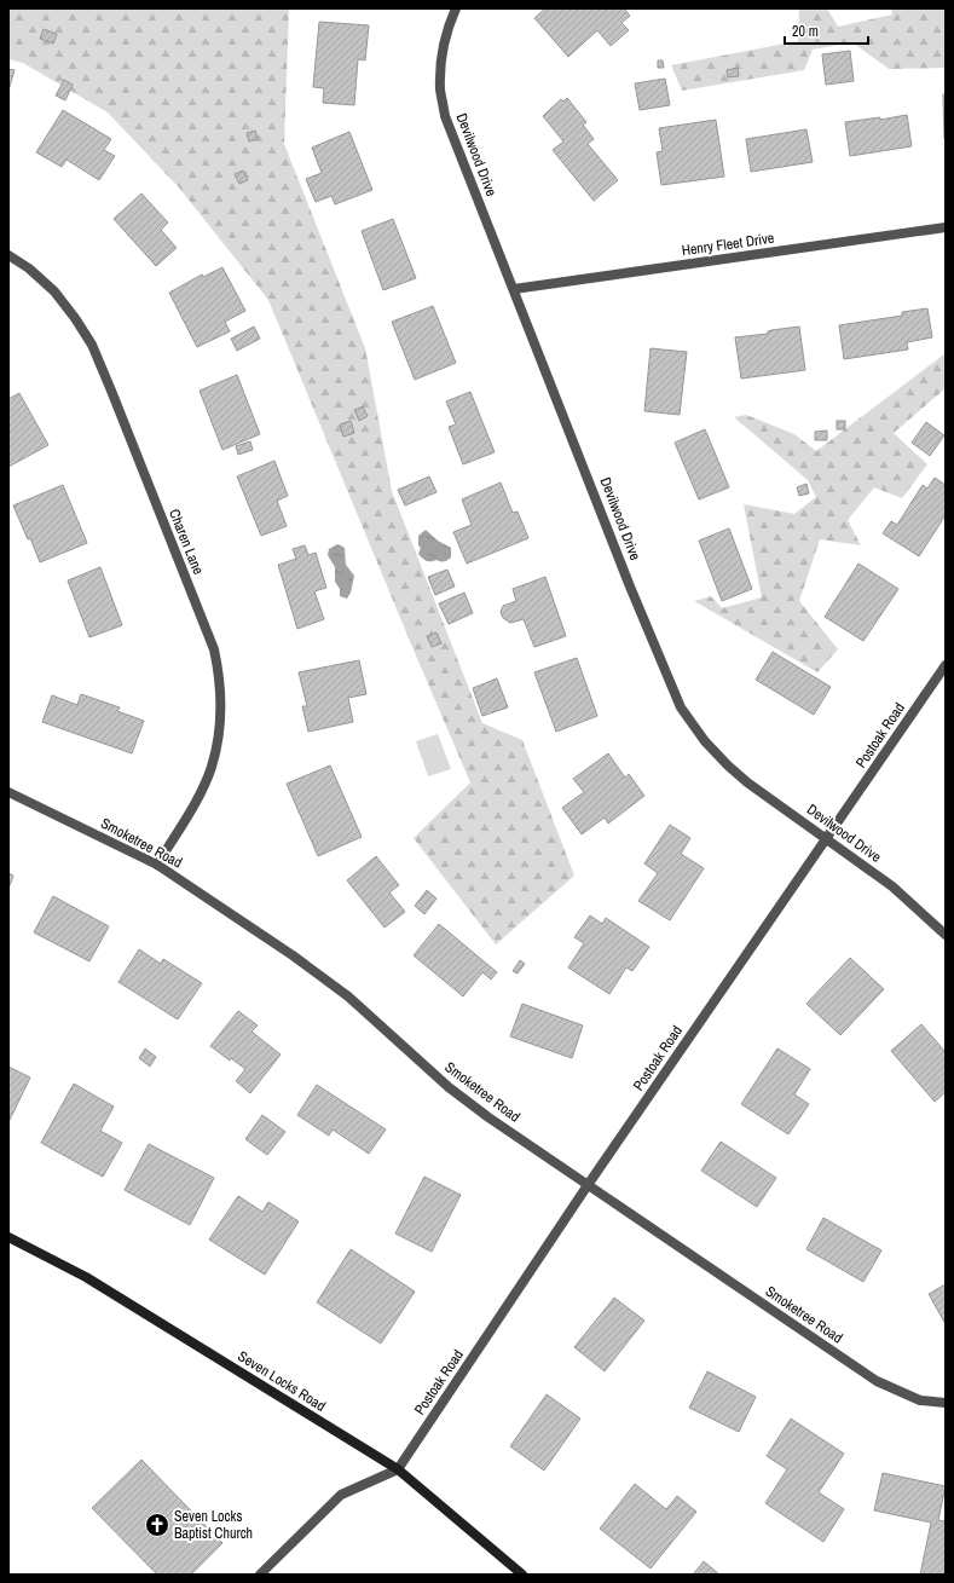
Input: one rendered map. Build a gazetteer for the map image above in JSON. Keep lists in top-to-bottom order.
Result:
{
  "streets": {
    "main road": ["Seven Locks Road"],
    "street": [
      "Devilwood Drive",
      "Henry Fleet Drive",
      "Charen Lane",
      "Postoak Road",
      "Smoketree Road"
    ]
  },
  "crossings": [
    ["Devilwood Drive", "Henry Fleet Drive"],
    ["Devilwood Drive", "Postoak Road"],
    ["Charen Lane", "Smoketree Road"],
    ["Postoak Road", "Smoketree Road"],
    ["Postoak Road", "Seven Locks Road"]
  ],
  "places": {
    "church": ["Seven Locks Baptist Church"]
  },
  "scale_bar": "20 m"
}
